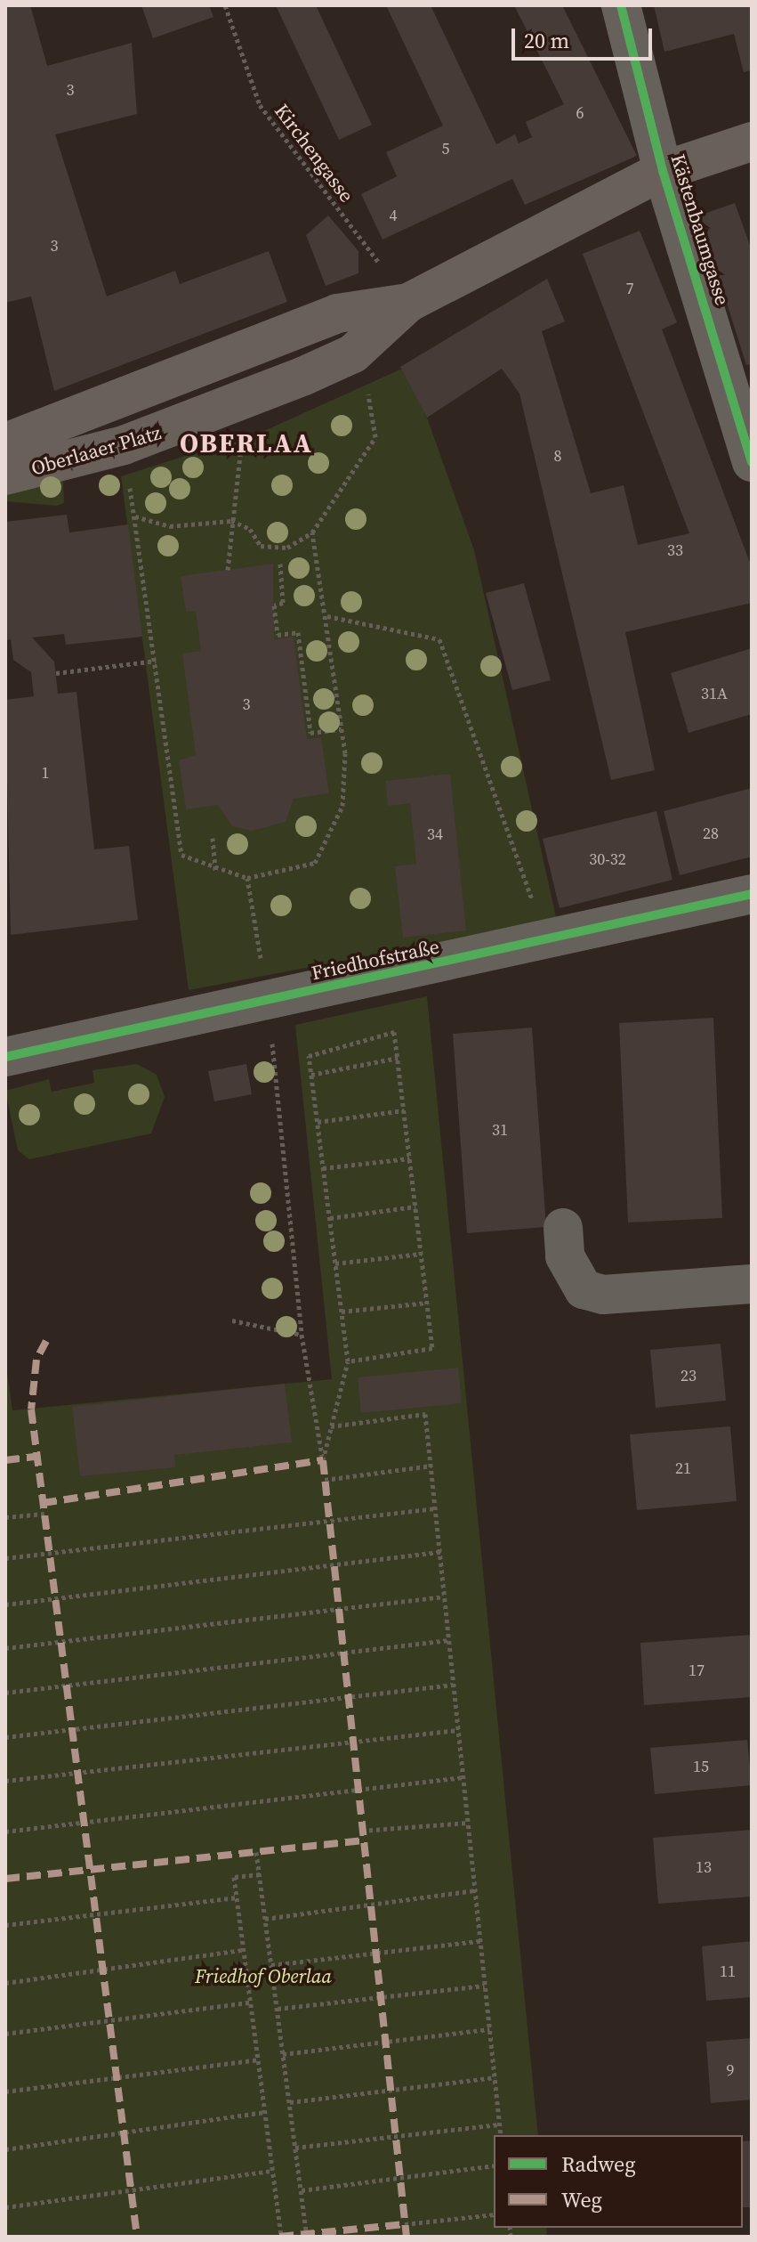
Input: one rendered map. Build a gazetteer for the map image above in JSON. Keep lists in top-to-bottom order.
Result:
{
  "streets": {
    "main road": ["Oberlaaer Platz"],
    "street": ["Kästenbaumgasse", "Friedhofstraße"],
    "path": ["Kirchengasse"]
  },
  "crossings": [
    ["Kirchengasse", "Oberlaaer Platz"],
    ["Kästenbaumgasse", "Oberlaaer Platz"]
  ],
  "districts": ["OBERLAA"],
  "parks": ["Friedhof Oberlaa"],
  "house_numbers": [
    "3",
    "6",
    "5",
    "4",
    "3",
    "7",
    "8",
    "33",
    "31A",
    "3",
    "1",
    "28",
    "34",
    "30-32",
    "31",
    "23",
    "21",
    "17",
    "15",
    "13",
    "11",
    "9"
  ],
  "legend": ["Radweg", "Weg"],
  "scale_bar": "20 m"
}
